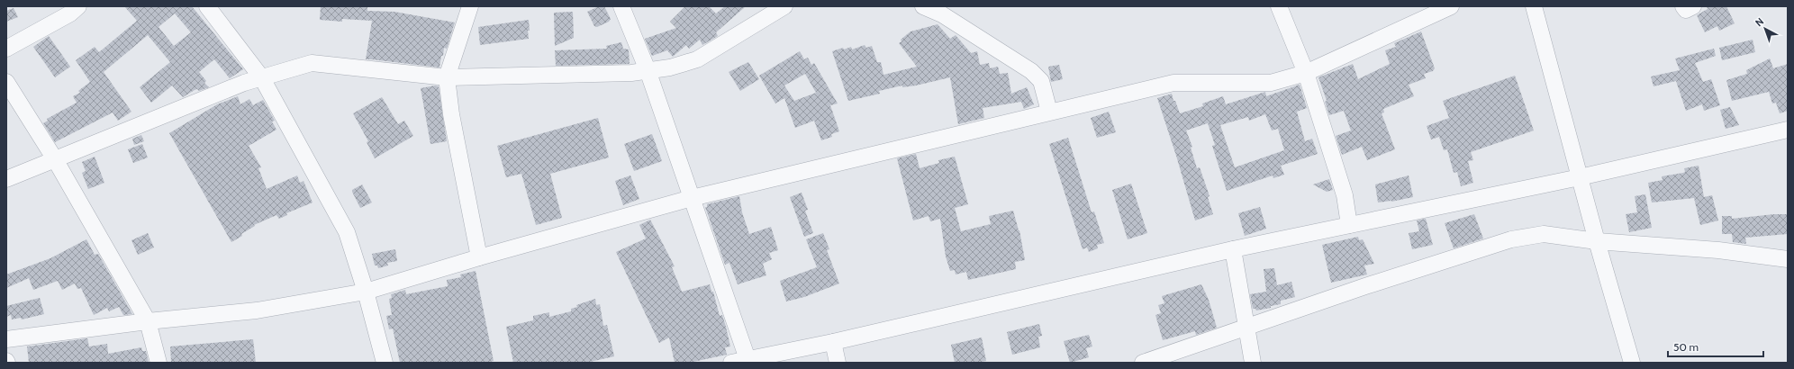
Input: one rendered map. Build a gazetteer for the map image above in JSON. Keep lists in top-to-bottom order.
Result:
{
  "scale_bar": "50 m",
  "north": "top left"
}
